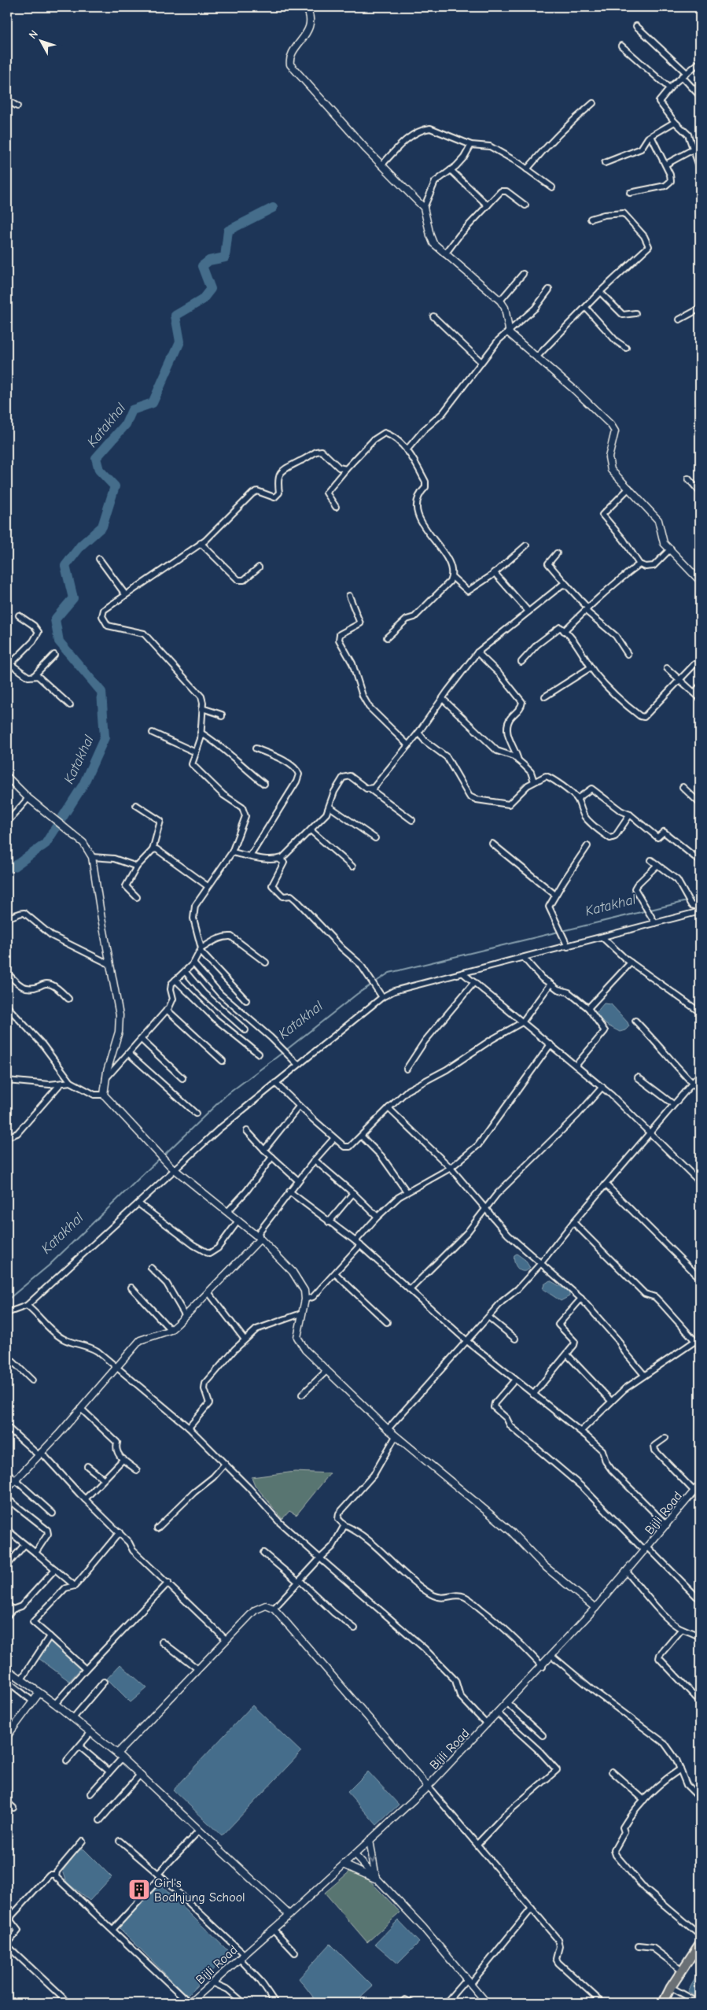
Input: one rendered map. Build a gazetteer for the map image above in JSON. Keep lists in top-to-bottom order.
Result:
{
  "streets": {
    "street": ["Bijli Road"]
  },
  "water": ["Katakhal"],
  "places": {
    "building": ["Girl's Bodhjung School"]
  },
  "north": "top left"
}
